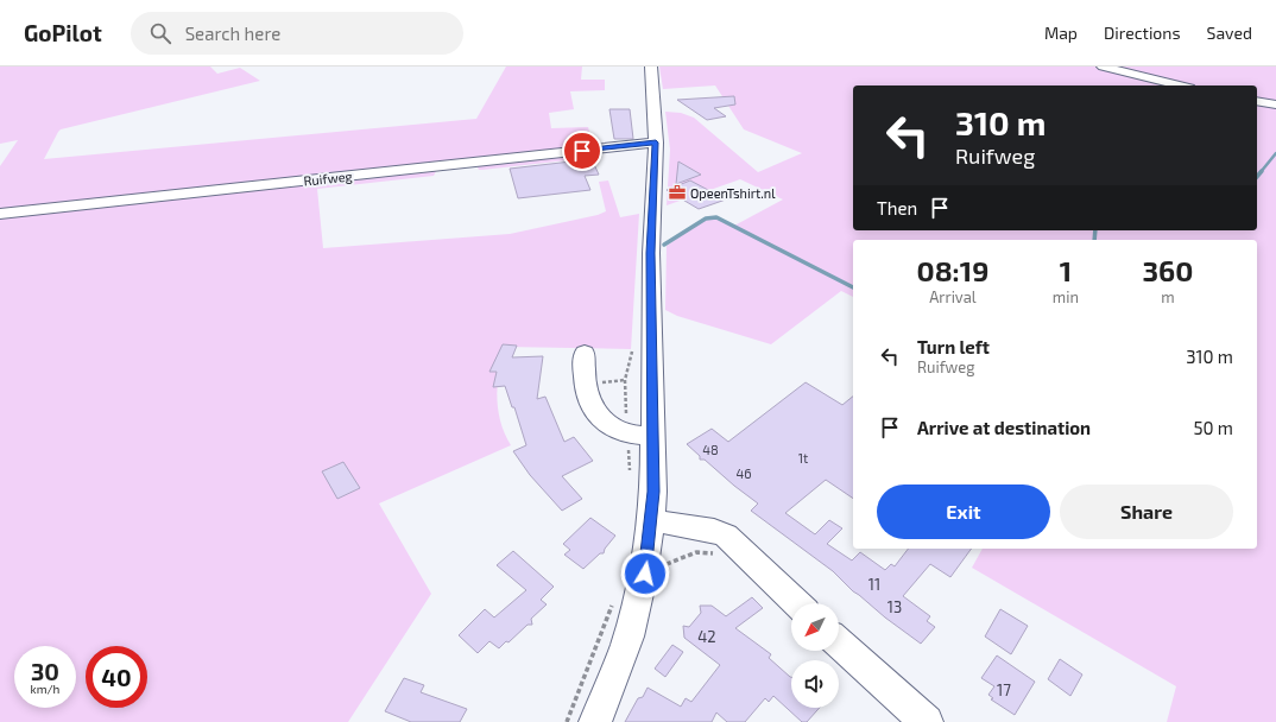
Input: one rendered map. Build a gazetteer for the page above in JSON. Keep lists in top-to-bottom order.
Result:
{
  "streets": {
    "street": ["Ruifweg"]
  },
  "places": {
    "office": ["OpeenTshirt.nl"]
  },
  "house_numbers": [
    "48",
    "1t",
    "46",
    "11",
    "13",
    "42",
    "17"
  ],
  "north": "bottom left",
  "page": {
    "header": "GoPilot",
    "search": "Search here",
    "nav": ["Map", "Directions", "Saved"],
    "turn": ["310 m", "Ruifweg"],
    "then": "Then",
    "eta": [
      "08:19",
      "Arrival",
      "1",
      "min",
      "360",
      "m"
    ],
    "list": [
      {
        "name": "Turn left",
        "note": "Ruifweg",
        "value": "310 m"
      },
      {
        "name": "Arrive at destination",
        "value": "50 m"
      }
    ],
    "buttons": ["Exit", "Share"],
    "speed": "30 km/h",
    "limit": "40"
  }
}
